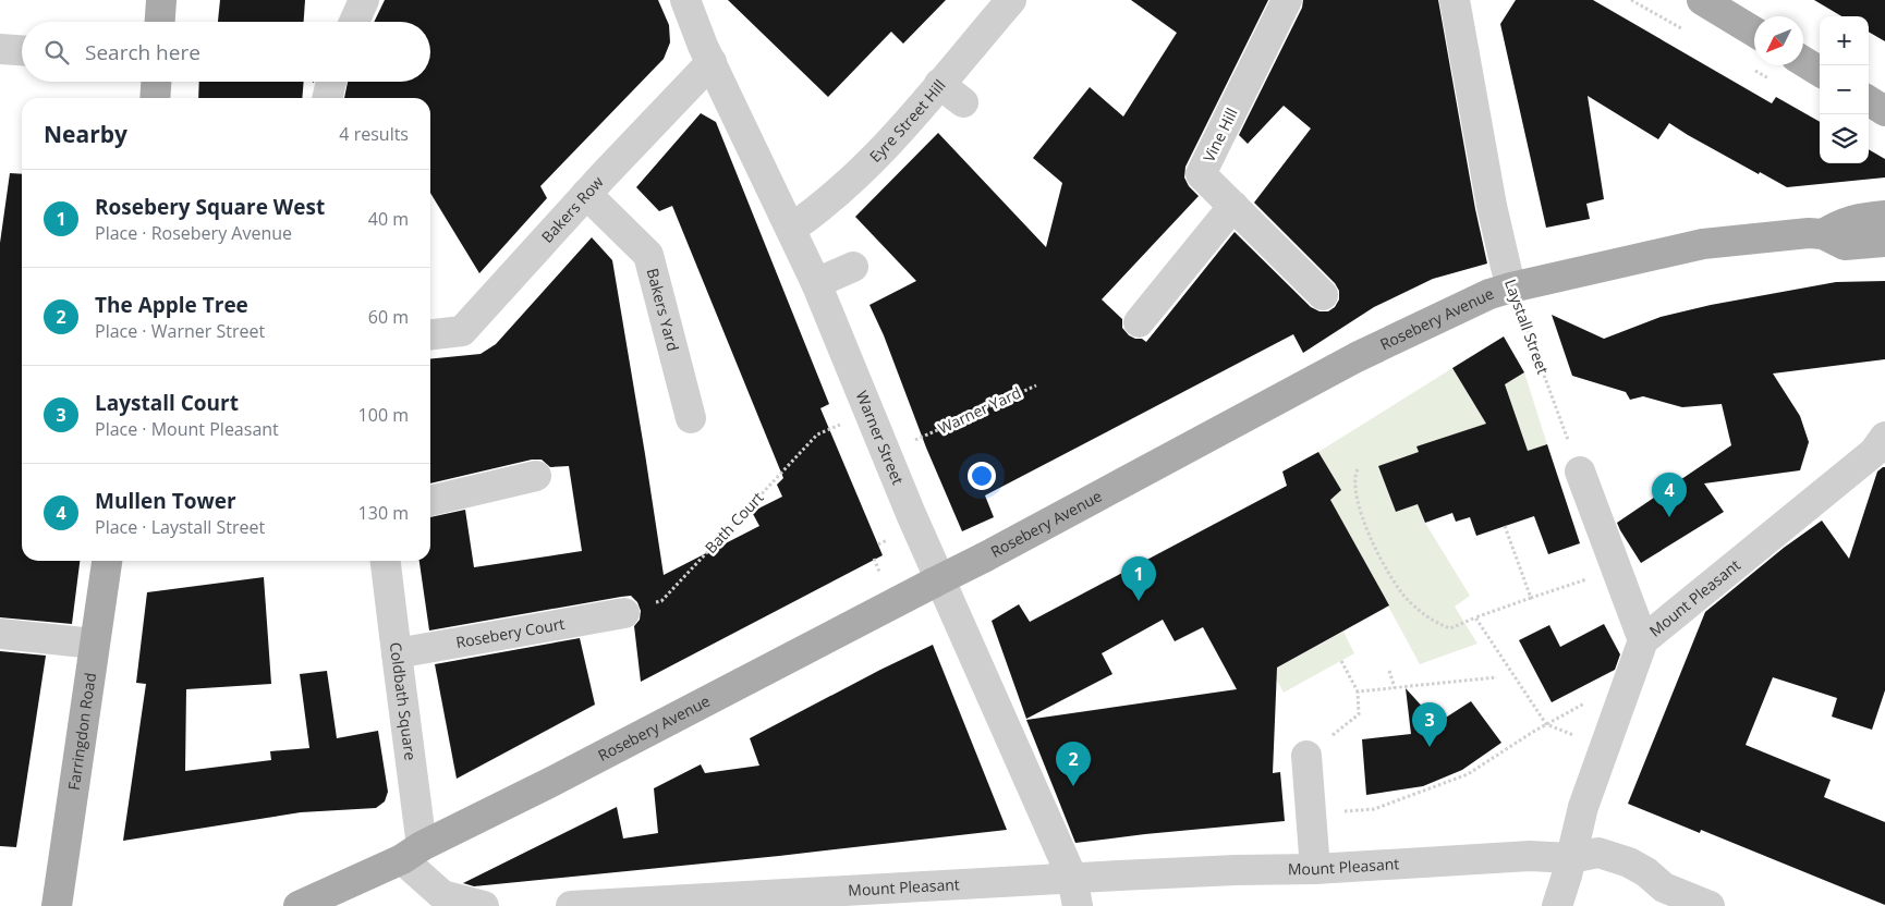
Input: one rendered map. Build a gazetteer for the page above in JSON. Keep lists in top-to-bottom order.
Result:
{
  "streets": {
    "main road": ["Rosebery Avenue", "Farringdon Road"],
    "street": [
      "Eyre Street Hill",
      "Vine Hill",
      "Bakers Row",
      "Bakers Yard",
      "Laystall Street",
      "Warner Street",
      "Mount Pleasant",
      "Rosebery Court",
      "Coldbath Square"
    ],
    "path": ["Warner Yard", "Bath Court"]
  },
  "crossings": [
    ["Eyre Street Hill", "Warner Street"],
    ["Bakers Row", "Bakers Yard"],
    ["Bakers Row", "Warner Street"],
    ["Rosebery Avenue", "Laystall Street"],
    ["Rosebery Avenue", "Coldbath Square"],
    ["Warner Street", "Mount Pleasant"],
    ["Bath Court", "Rosebery Court"],
    ["Rosebery Court", "Coldbath Square"]
  ],
  "north": "bottom left",
  "page": {
    "map_buttons": ["+", "−"],
    "search": "Search here",
    "heading": ["Nearby", "4 results"],
    "list": [
      {
        "mark": "1",
        "name": "Rosebery Square West",
        "note": "Place · Rosebery Avenue",
        "value": "40 m"
      },
      {
        "mark": "2",
        "name": "The Apple Tree",
        "note": "Place · Warner Street",
        "value": "60 m"
      },
      {
        "mark": "3",
        "name": "Laystall Court",
        "note": "Place · Mount Pleasant",
        "value": "100 m"
      },
      {
        "mark": "4",
        "name": "Mullen Tower",
        "note": "Place · Laystall Street",
        "value": "130 m"
      }
    ],
    "pins": [
      "4",
      "1",
      "3",
      "2"
    ]
  }
}
